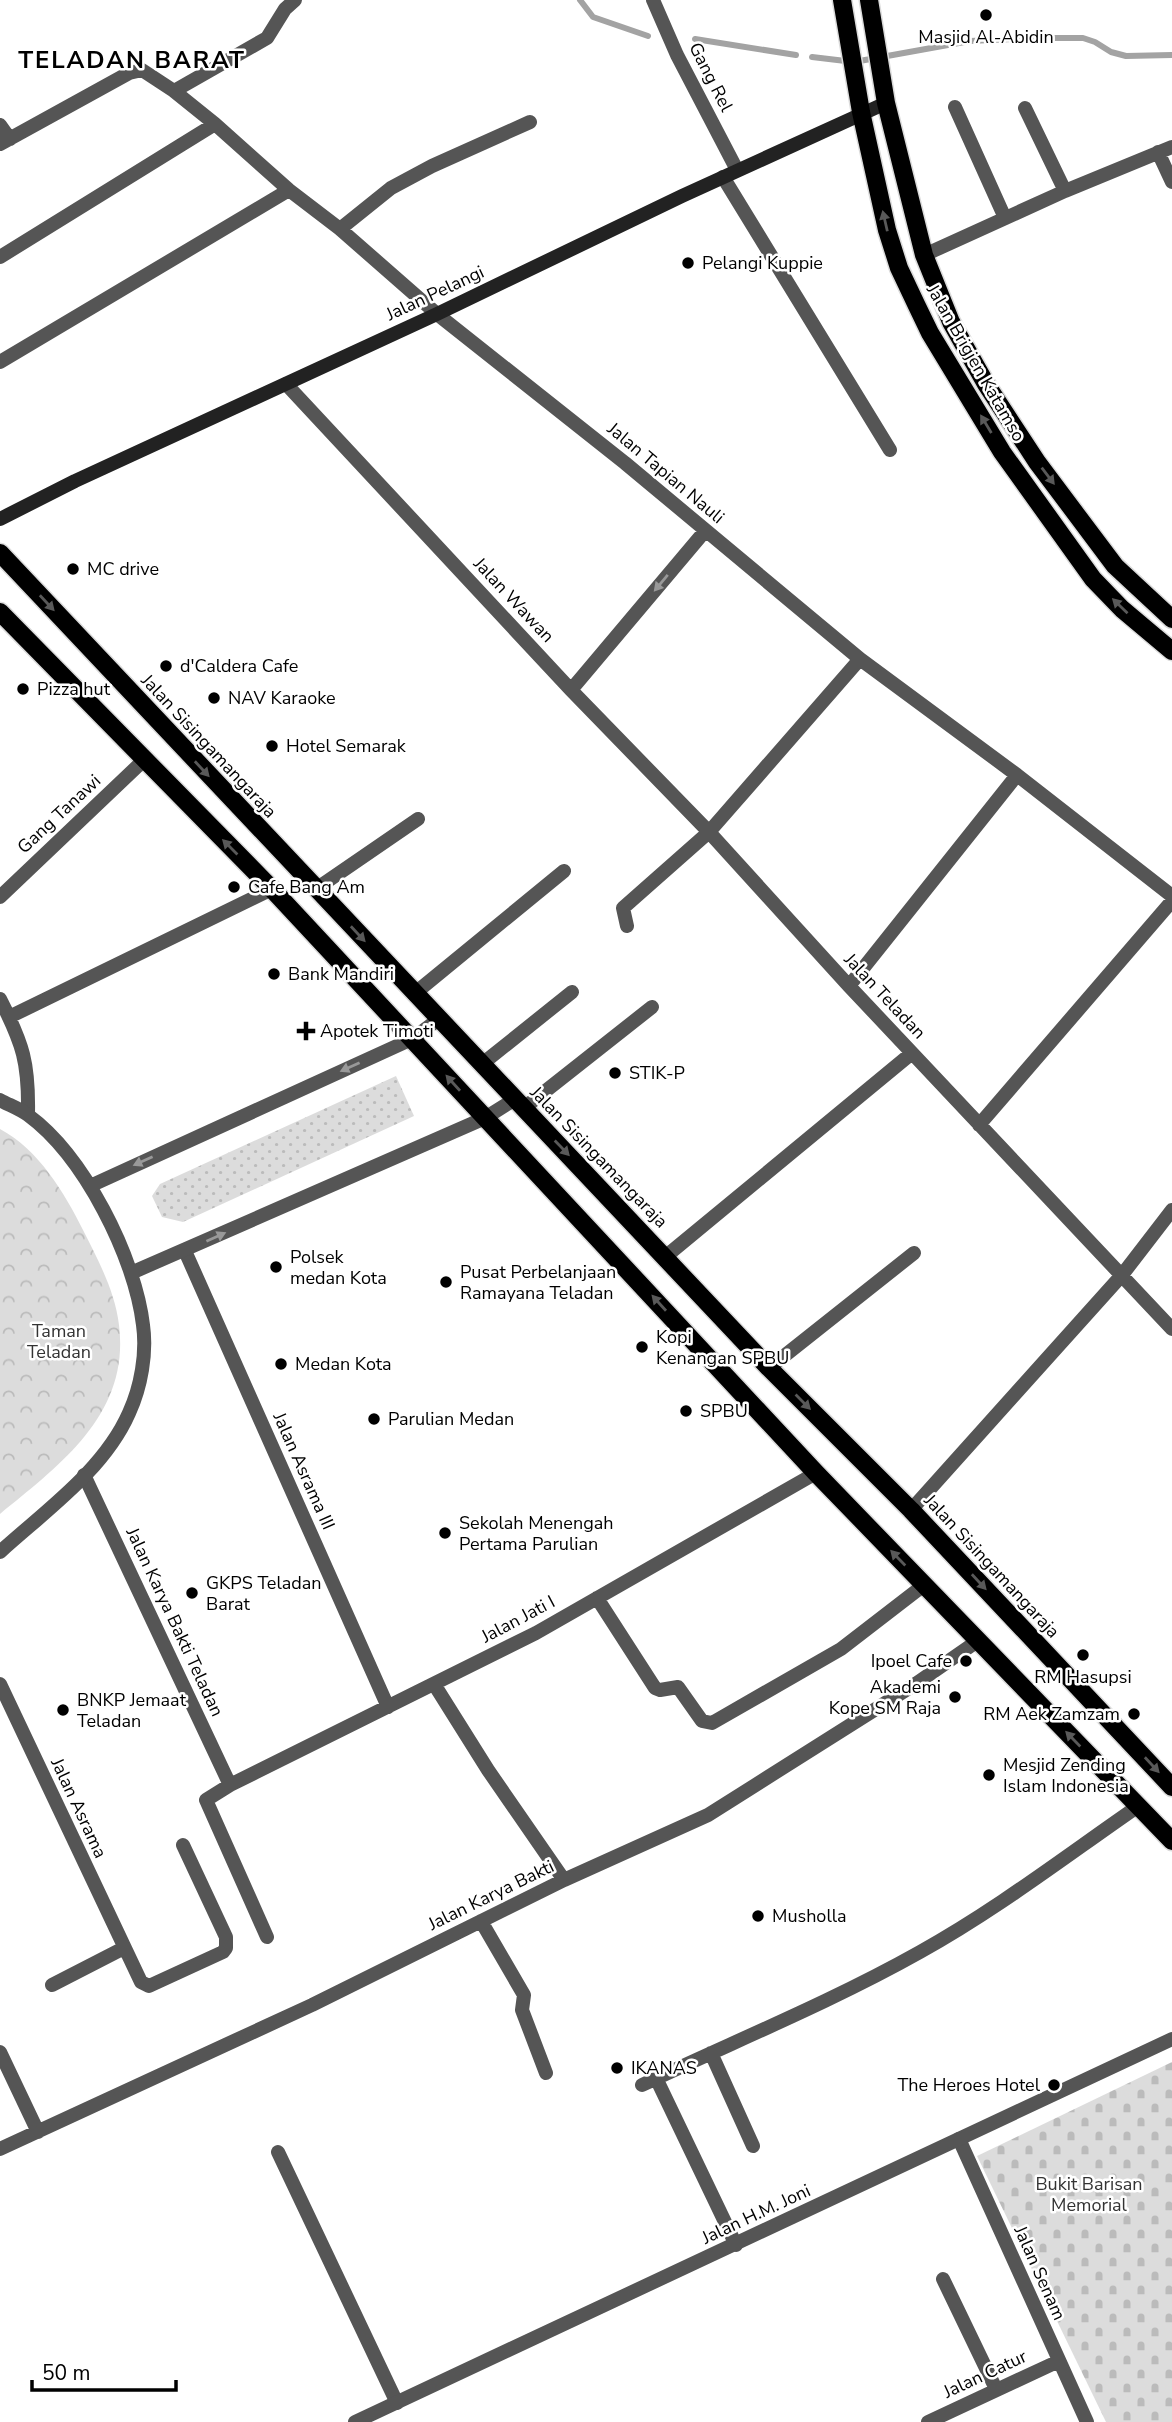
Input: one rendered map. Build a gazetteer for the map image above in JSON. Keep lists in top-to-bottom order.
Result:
{
  "streets": {
    "main road": ["Jalan Pelangi", "Jalan Brigjen Katamso", "Jalan Sisingamangaraja"],
    "street": [
      "Gang Rel",
      "Jalan Tapian Nauli",
      "Jalan Wawan",
      "Gang Tanawi",
      "Jalan Teladan",
      "Jalan Asrama III",
      "Jalan Jati I",
      "Jalan Karya Bakti Teladan",
      "Jalan Asrama",
      "Jalan Karya Bakti",
      "Jalan H.M. Joni",
      "Jalan Senam",
      "Jalan Catur"
    ]
  },
  "crossings": [
    ["Gang Rel", "Jalan Pelangi"],
    ["Jalan Pelangi", "Jalan Brigjen Katamso"],
    ["Jalan Pelangi", "Jalan Tapian Nauli"],
    ["Jalan Pelangi", "Jalan Wawan"],
    ["Jalan Wawan", "Jalan Teladan"],
    ["Jalan Asrama III", "Jalan Jati I"],
    ["Jalan Jati I", "Jalan Karya Bakti Teladan"],
    ["Jalan H.M. Joni", "Jalan Senam"],
    ["Jalan Senam", "Jalan Catur"]
  ],
  "districts": ["TELADAN BARAT"],
  "parks": ["Taman Teladan", "Bukit Barisan Memorial"],
  "places": {
    "other": [
      "Masjid Al-Abidin",
      "Pelangi Kuppie",
      "MC drive",
      "d'Caldera Cafe",
      "Pizza hut",
      "NAV Karaoke",
      "Hotel Semarak",
      "Cafe Bang Am",
      "Bank Mandiri",
      "STIK-P",
      "Polsek medan Kota",
      "Pusat Perbelanjaan Ramayana Teladan",
      "Kopi Kenangan SPBU",
      "Medan Kota",
      "SPBU",
      "Parulian Medan",
      "Sekolah Menengah Pertama Parulian",
      "GKPS Teladan Barat",
      "RM Hasupsi",
      "Ipoel Cafe",
      "Akademi Kope SM Raja",
      "BNKP Jemaat Teladan",
      "RM Aek Zamzam",
      "Mesjid Zending Islam Indonesia",
      "Musholla",
      "IKANAS",
      "The Heroes Hotel"
    ],
    "health": ["Apotek Timoti"]
  },
  "scale_bar": "50 m"
}
